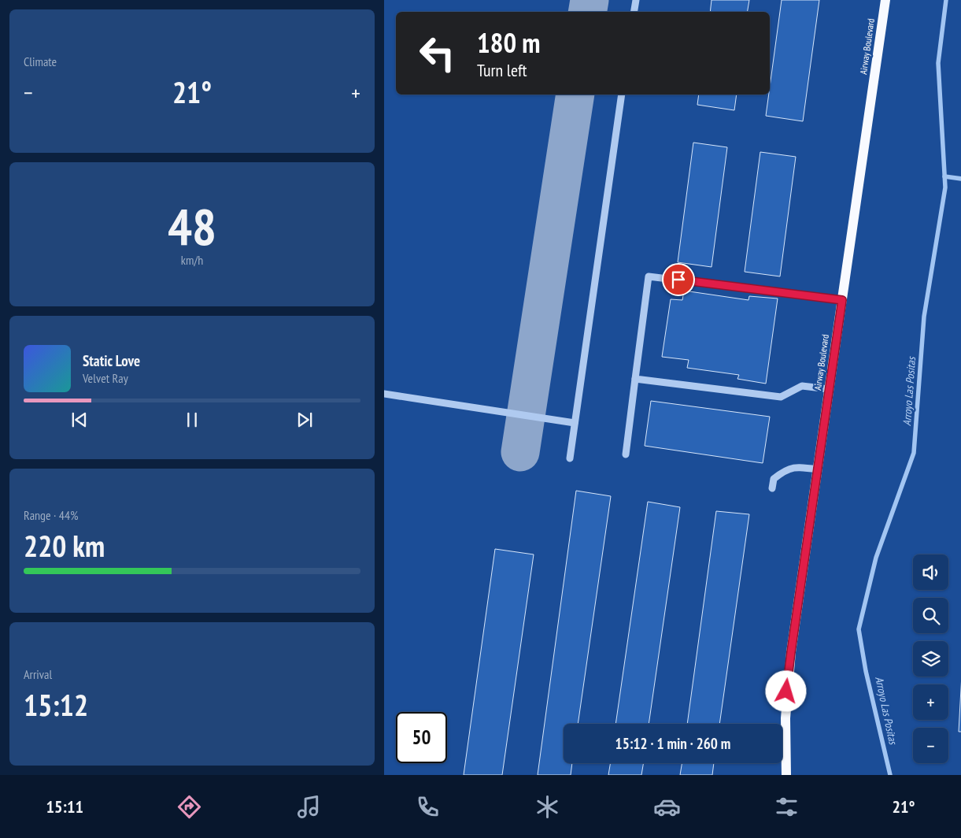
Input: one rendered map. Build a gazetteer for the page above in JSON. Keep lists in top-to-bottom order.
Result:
{
  "streets": {
    "main road": ["Airway Boulevard"]
  },
  "water": ["Arroyo Las Positas"],
  "page": {
    "tile": [
      "Climate",
      ["48", "km/h"],
      ["Range · 44%", "220 km"],
      ["Arrival", "15:12"]
    ],
    "turn": ["180 m", "Turn left"],
    "heat": ["−", "21°", "+"],
    "song": ["Static Love", "Velvet Ray"],
    "map_buttons": ["+", "−"],
    "limit": "50",
    "trip": "15:12 · 1 min · 260 m",
    "tabs": ["15:11", "21°"]
  }
}
